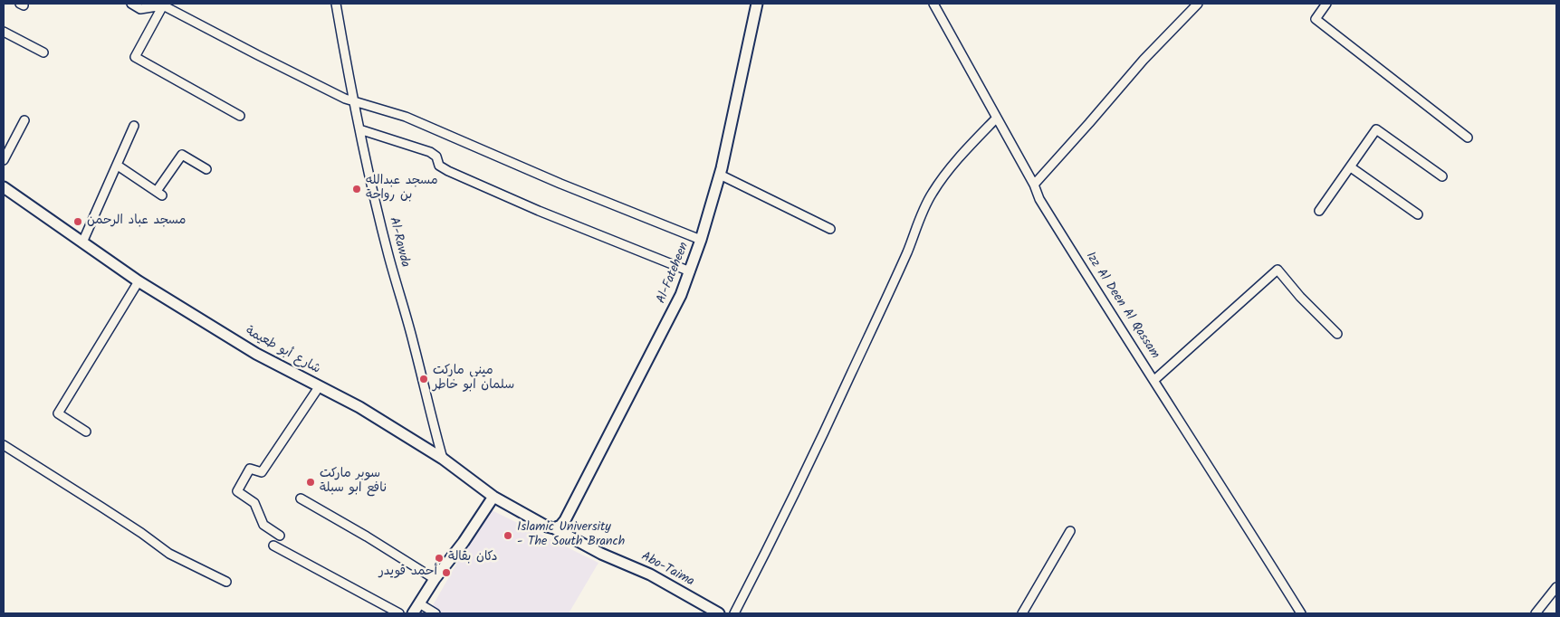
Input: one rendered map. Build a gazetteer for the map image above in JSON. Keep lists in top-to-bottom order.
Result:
{
  "streets": {
    "street": [
      "Al-Rawda",
      "Al-Fateheen",
      "Izz Al Deen Al Qassam",
      "شارع أبو طعيمة",
      "Abo-Taima"
    ]
  },
  "crossings": [
    ["Al-Rawda", "شارع أبو طعيمة"],
    ["Al-Fateheen", "شارع أبو طعيمة"],
    ["Al-Fateheen", "Abo-Taima"],
    ["شارع أبو طعيمة", "Abo-Taima"]
  ],
  "places": [
    "مسجد عبدالله بن رواحة",
    "مسجد عباد الرحمن",
    "ميني ماركت سلمان ابو خاطر",
    "سوبر ماركت نافع ابو سبلة",
    "Islamic University - The South Branch",
    "دكان بقالة",
    "أحمد قويدر"
  ]
}
